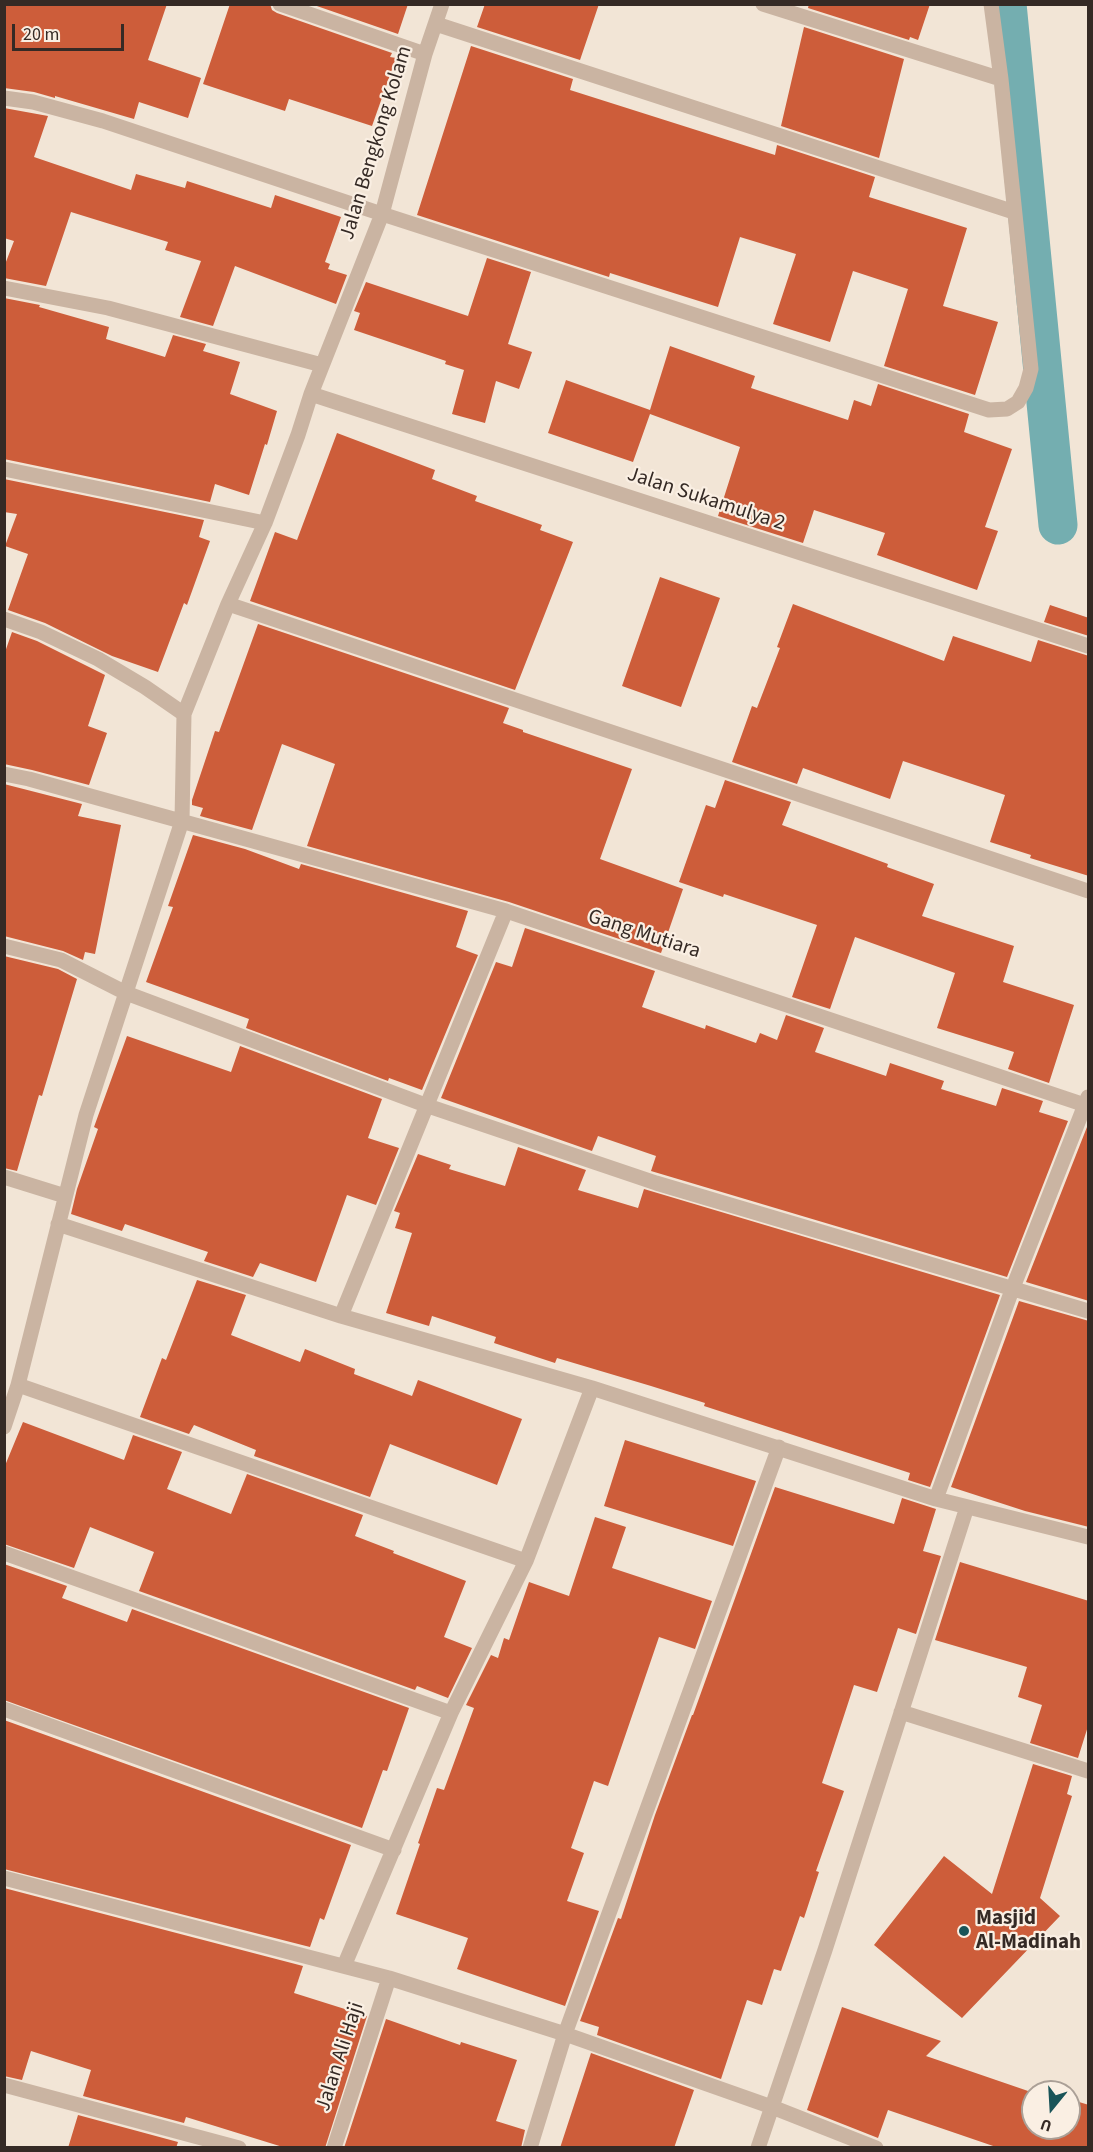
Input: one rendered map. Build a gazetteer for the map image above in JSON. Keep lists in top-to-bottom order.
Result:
{
  "streets": {
    "street": [
      "Jalan Bengkong Kolam",
      "Jalan Sukamulya 2",
      "Gang Mutiara",
      "Jalan Ali Haji"
    ]
  },
  "crossings": [
    ["Jalan Bengkong Kolam", "Jalan Sukamulya 2"]
  ],
  "places": ["Masjid Al-Madinah"],
  "scale_bar": "20 m",
  "north": "bottom"
}
